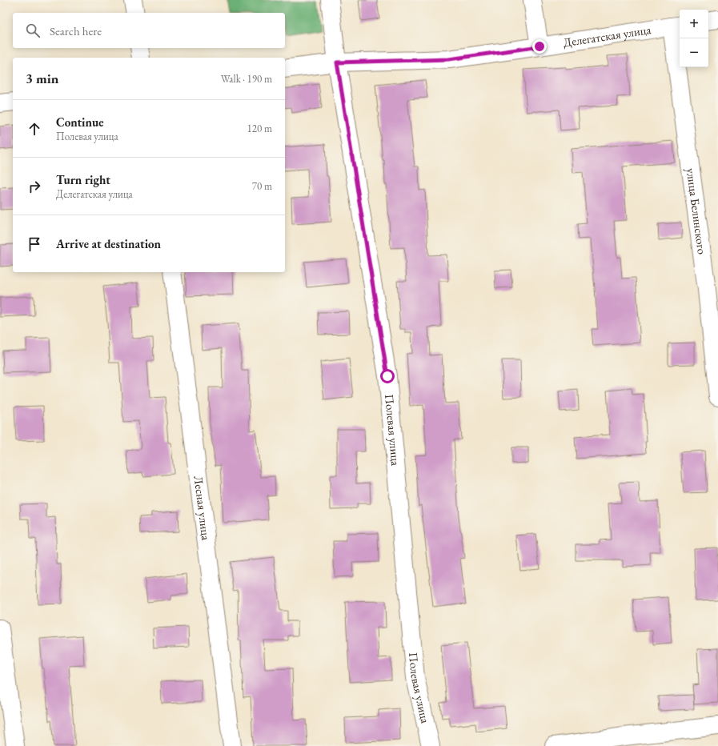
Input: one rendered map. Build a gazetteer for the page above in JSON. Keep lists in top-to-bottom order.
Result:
{
  "streets": {
    "street": [
      "Делегатская улица",
      "улица Белинского",
      "Полевая улица",
      "Лесная улица"
    ]
  },
  "crossings": [
    ["Делегатская улица", "улица Белинского"],
    ["Делегатская улица", "Полевая улица"]
  ],
  "page": {
    "map_buttons": ["+", "−"],
    "search": "Search here",
    "heading": ["3 min", "Walk · 190 m"],
    "list": [
      ["Continue", "Полевая улица", "120 m"],
      ["Turn right", "Делегатская улица", "70 m"],
      "Arrive at destination"
    ]
  }
}
